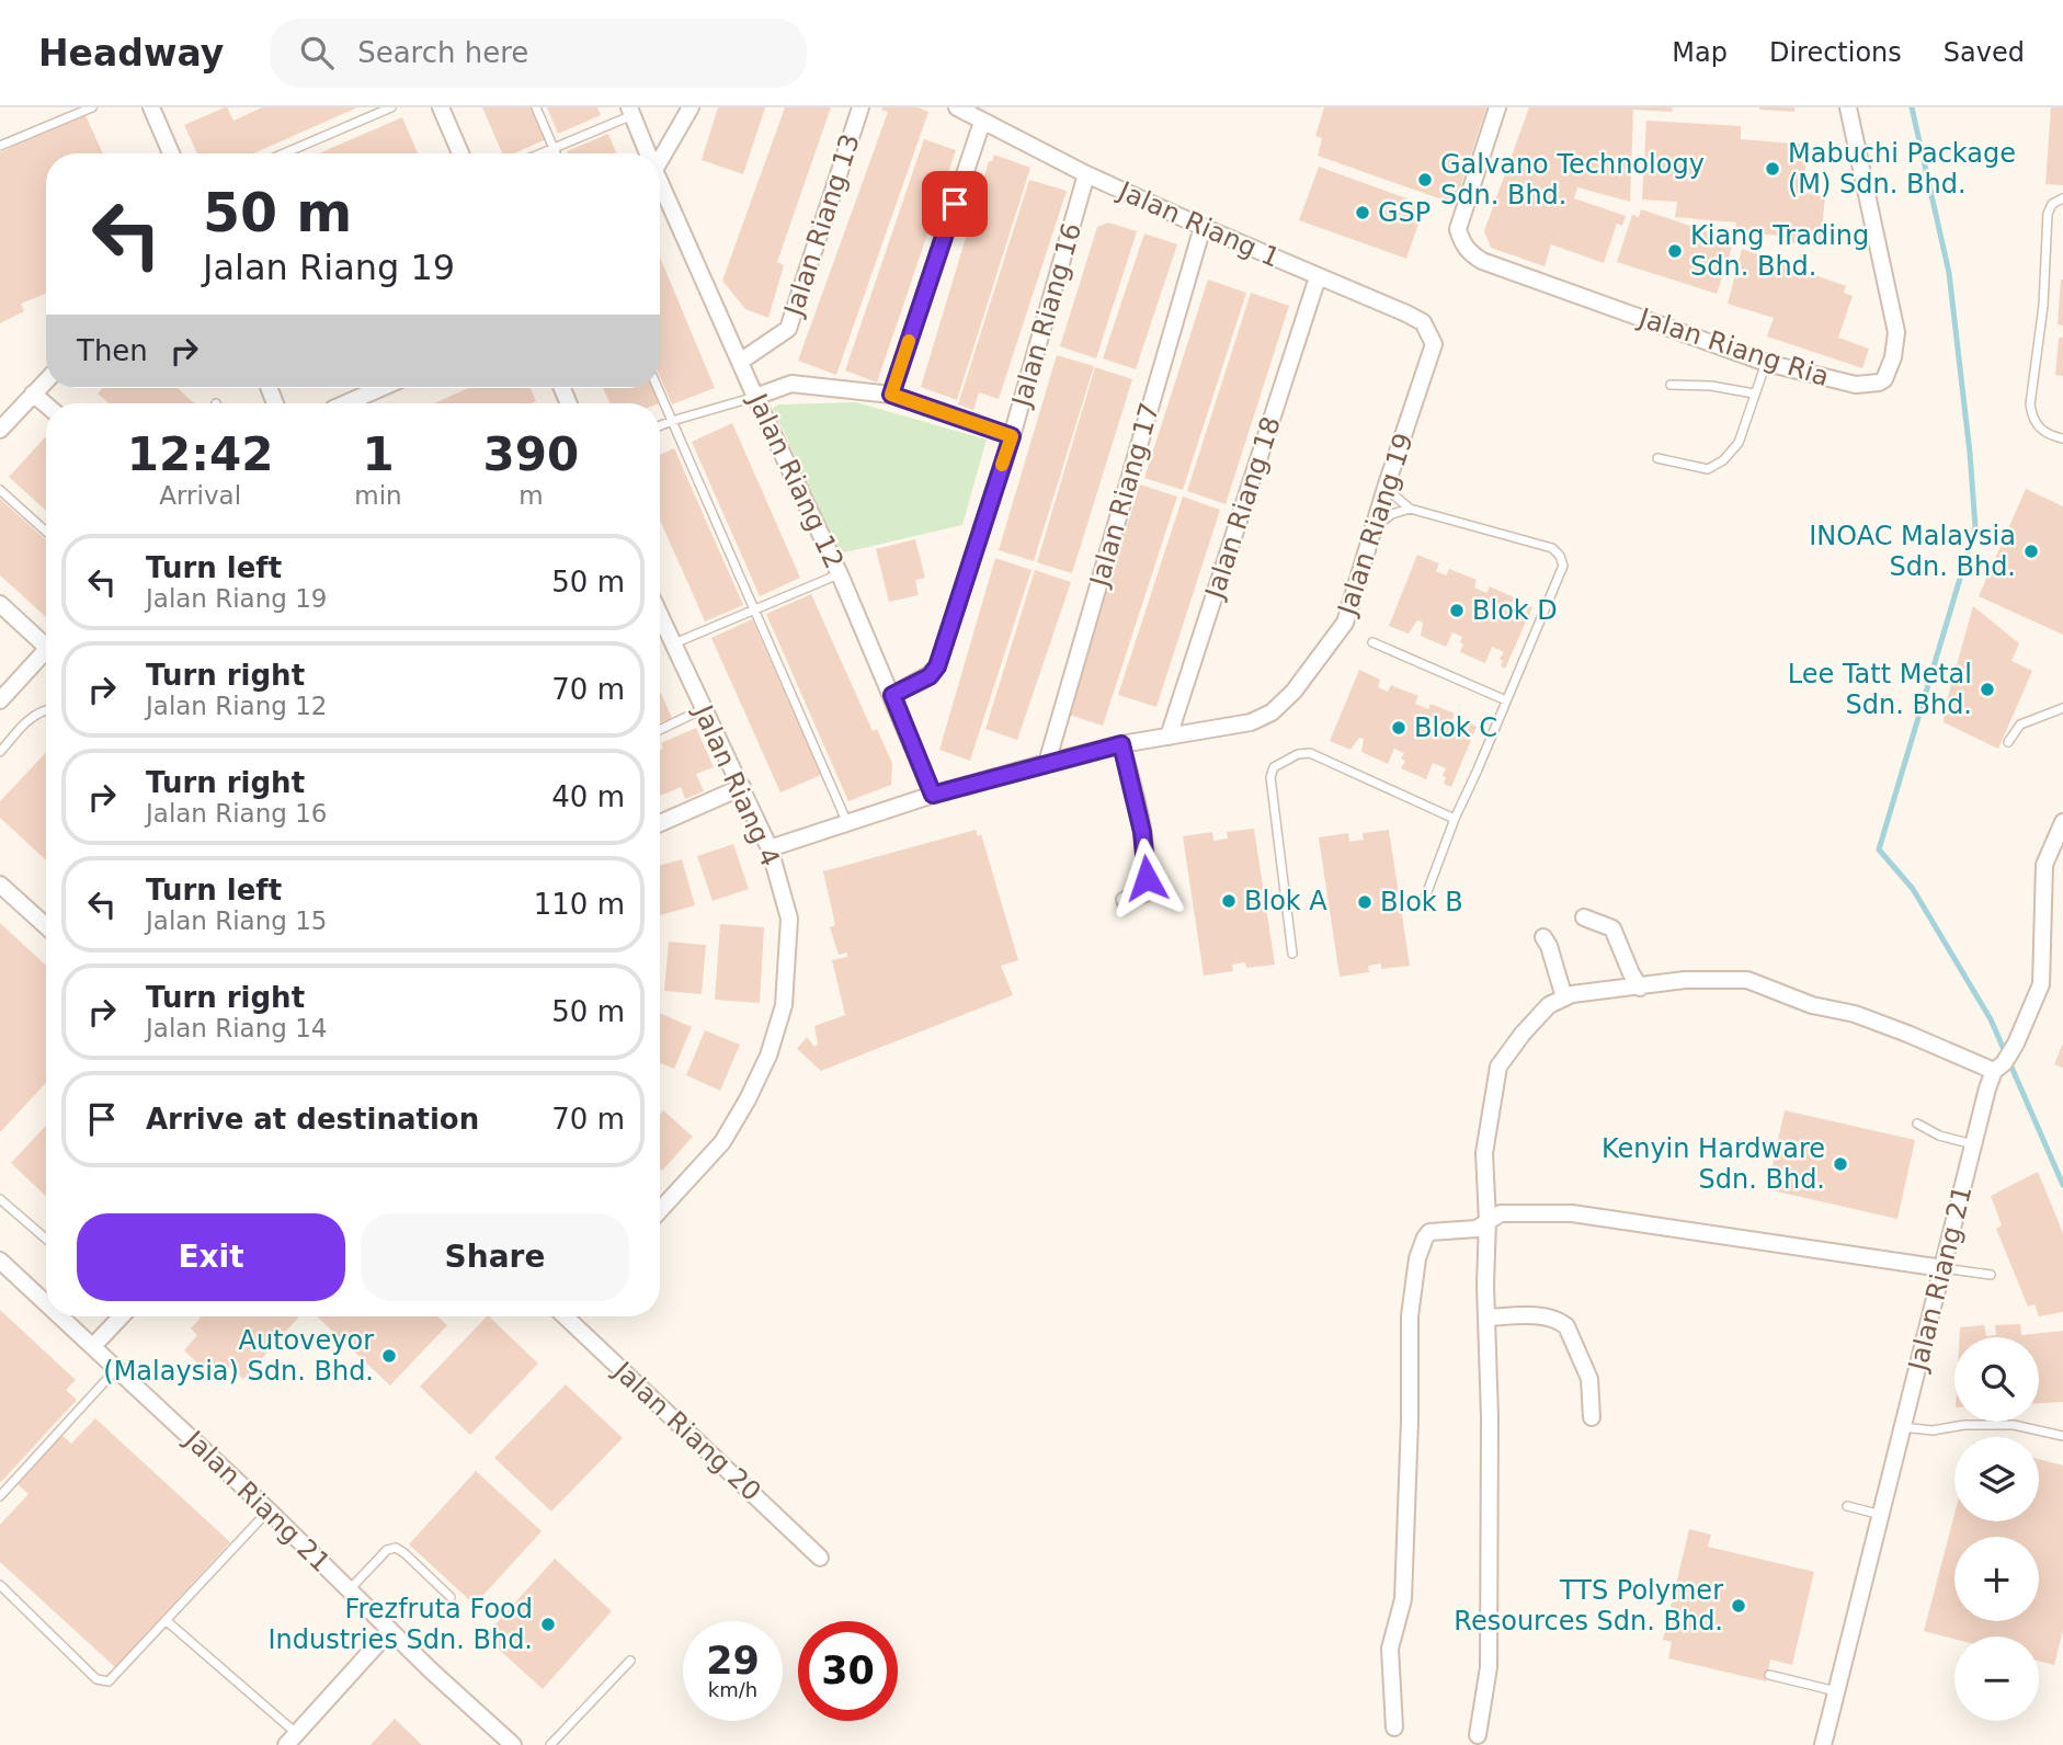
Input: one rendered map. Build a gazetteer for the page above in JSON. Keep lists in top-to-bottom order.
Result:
{
  "streets": {
    "street": [
      "Jalan Riang 13",
      "Jalan Riang 1",
      "Jalan Riang 16",
      "Jalan Riang Ria",
      "Jalan Riang 12",
      "Jalan Riang 17",
      "Jalan Riang 18",
      "Jalan Riang 19",
      "Jalan Riang 4",
      "Jalan Riang 21",
      "Jalan Riang 20"
    ]
  },
  "crossings": [
    ["Jalan Riang 13", "Jalan Riang 12"],
    ["Jalan Riang 1", "Jalan Riang 16"],
    ["Jalan Riang 1", "Jalan Riang 17"],
    ["Jalan Riang 1", "Jalan Riang 18"],
    ["Jalan Riang 1", "Jalan Riang 19"],
    ["Jalan Riang 16", "Jalan Riang 12"],
    ["Jalan Riang 12", "Jalan Riang 19"],
    ["Jalan Riang 17", "Jalan Riang 19"],
    ["Jalan Riang 18", "Jalan Riang 19"],
    ["Jalan Riang 19", "Jalan Riang 4"]
  ],
  "places": [
    "Mabuchi Package (M) Sdn. Bhd.",
    "Galvano Technology Sdn. Bhd.",
    "GSP",
    "Kiang Trading Sdn. Bhd.",
    "INOAC Malaysia Sdn. Bhd.",
    "Blok D",
    "Lee Tatt Metal Sdn. Bhd.",
    "Blok C",
    "Blok A",
    "Blok B",
    "Kenyin Hardware Sdn. Bhd.",
    "Autoveyor (Malaysia) Sdn. Bhd.",
    "TTS Polymer Resources Sdn. Bhd.",
    "Frezfruta Food Industries Sdn. Bhd."
  ],
  "page": {
    "header": "Headway",
    "search": "Search here",
    "nav": ["Map", "Directions", "Saved"],
    "turn": ["50 m", "Jalan Riang 19"],
    "then": "Then",
    "eta": [
      "12:42",
      "Arrival",
      "1",
      "min",
      "390",
      "m"
    ],
    "list": [
      {
        "name": "Turn left",
        "note": "Jalan Riang 19",
        "value": "50 m"
      },
      {
        "name": "Turn right",
        "note": "Jalan Riang 12",
        "value": "70 m"
      },
      {
        "name": "Turn right",
        "note": "Jalan Riang 16",
        "value": "40 m"
      },
      {
        "name": "Turn left",
        "note": "Jalan Riang 15",
        "value": "110 m"
      },
      {
        "name": "Turn right",
        "note": "Jalan Riang 14",
        "value": "50 m"
      },
      {
        "name": "Arrive at destination",
        "value": "70 m"
      }
    ],
    "buttons": ["Exit", "Share"],
    "map_buttons": ["+", "−"],
    "speed": "29 km/h",
    "limit": "30"
  }
}
